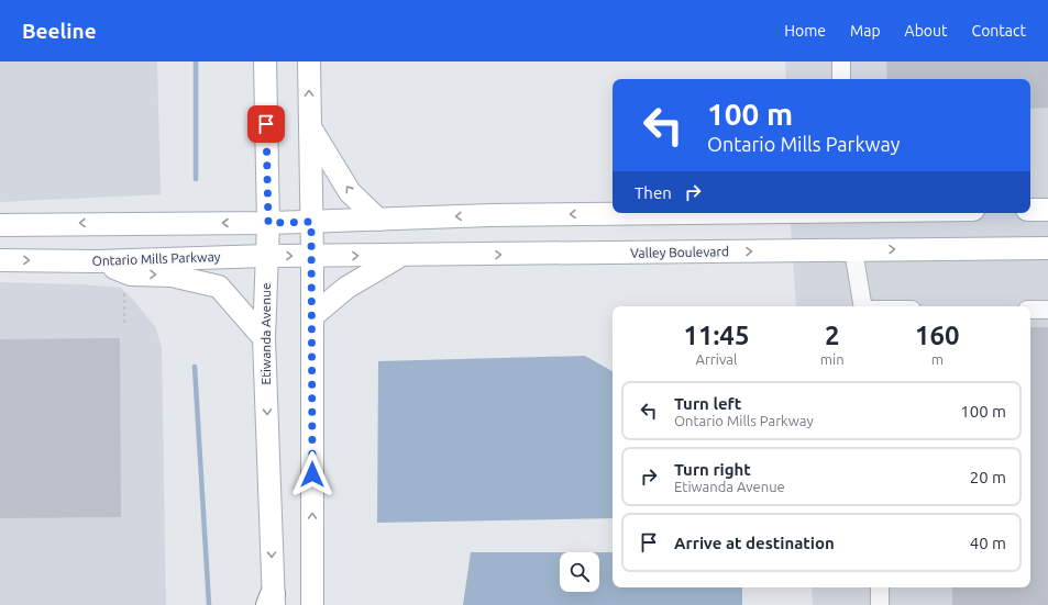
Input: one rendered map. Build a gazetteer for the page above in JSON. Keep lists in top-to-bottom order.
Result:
{
  "streets": {
    "main road": ["Valley Boulevard", "Ontario Mills Parkway", "Etiwanda Avenue"]
  },
  "crossings": [
    ["Valley Boulevard", "Ontario Mills Parkway"],
    ["Ontario Mills Parkway", "Etiwanda Avenue"]
  ],
  "page": {
    "header": "Beeline",
    "nav": [
      "Home",
      "Map",
      "About",
      "Contact"
    ],
    "turn": ["100 m", "Ontario Mills Parkway"],
    "then": "Then",
    "eta": [
      "11:45",
      "Arrival",
      "2",
      "min",
      "160",
      "m"
    ],
    "list": [
      {
        "name": "Turn left",
        "note": "Ontario Mills Parkway",
        "value": "100 m"
      },
      {
        "name": "Turn right",
        "note": "Etiwanda Avenue",
        "value": "20 m"
      },
      {
        "name": "Arrive at destination",
        "value": "40 m"
      }
    ]
  }
}
